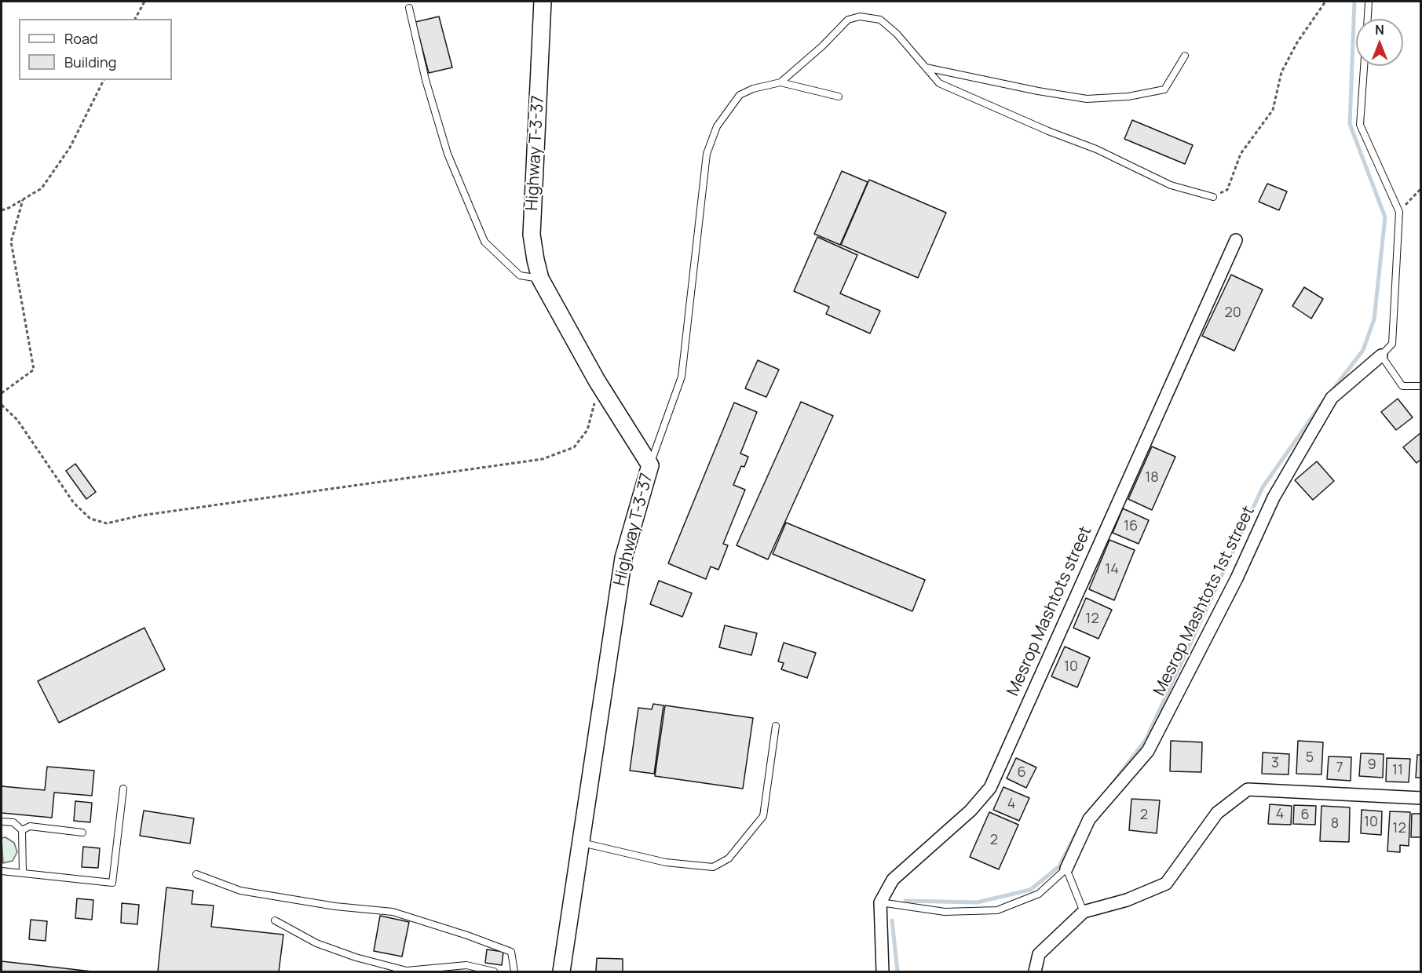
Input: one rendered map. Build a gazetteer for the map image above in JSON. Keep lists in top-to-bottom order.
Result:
{
  "streets": {
    "main road": ["Highway T-3-37"],
    "street": ["Mesrop Mashtots 1st street", "Mesrop Mashtots street"]
  },
  "house_numbers": [
    "20",
    "18",
    "16",
    "14",
    "12",
    "10",
    "5",
    "3",
    "9",
    "7",
    "11",
    "6",
    "4",
    "4",
    "2",
    "6",
    "10",
    "8",
    "12",
    "2"
  ],
  "legend": ["Road", "Building"],
  "north": "top"
}
